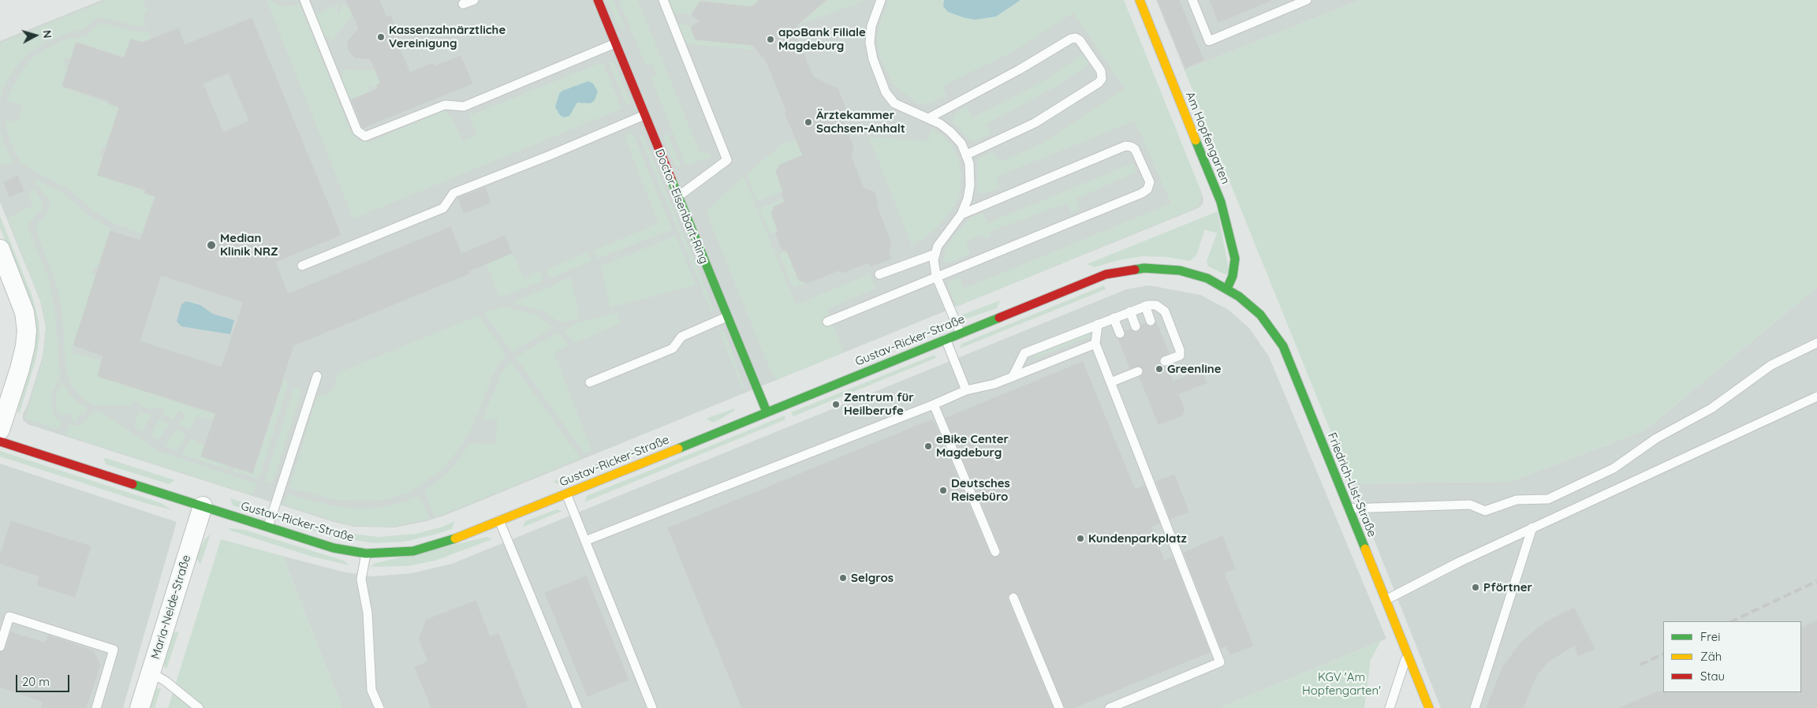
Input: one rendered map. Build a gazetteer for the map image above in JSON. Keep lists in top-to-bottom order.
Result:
{
  "streets": {
    "street": [
      "Am Hopfengarten",
      "Doctor-Eisenbart-Ring",
      "Gustav-Ricker-Straße",
      "Friedrich-List-Straße",
      "Maria-Neide-Straße"
    ]
  },
  "crossings": [
    ["Am Hopfengarten", "Gustav-Ricker-Straße"],
    ["Am Hopfengarten", "Friedrich-List-Straße"],
    ["Doctor-Eisenbart-Ring", "Gustav-Ricker-Straße"],
    ["Gustav-Ricker-Straße", "Friedrich-List-Straße"],
    ["Gustav-Ricker-Straße", "Maria-Neide-Straße"]
  ],
  "parks": ["KGV 'Am Hopfengarten'"],
  "places": [
    "Kassenzahnärztliche Vereinigung",
    "apoBank Filiale Magdeburg",
    "Ärztekammer Sachsen-Anhalt",
    "Median Klinik NRZ",
    "Greenline",
    "Zentrum für Heilberufe",
    "eBike Center Magdeburg",
    "Deutsches Reisebüro",
    "Kundenparkplatz",
    "Selgros",
    "Pförtner"
  ],
  "legend": ["Frei", "Zäh", "Stau"],
  "scale_bar": "20 m",
  "north": "right"
}
